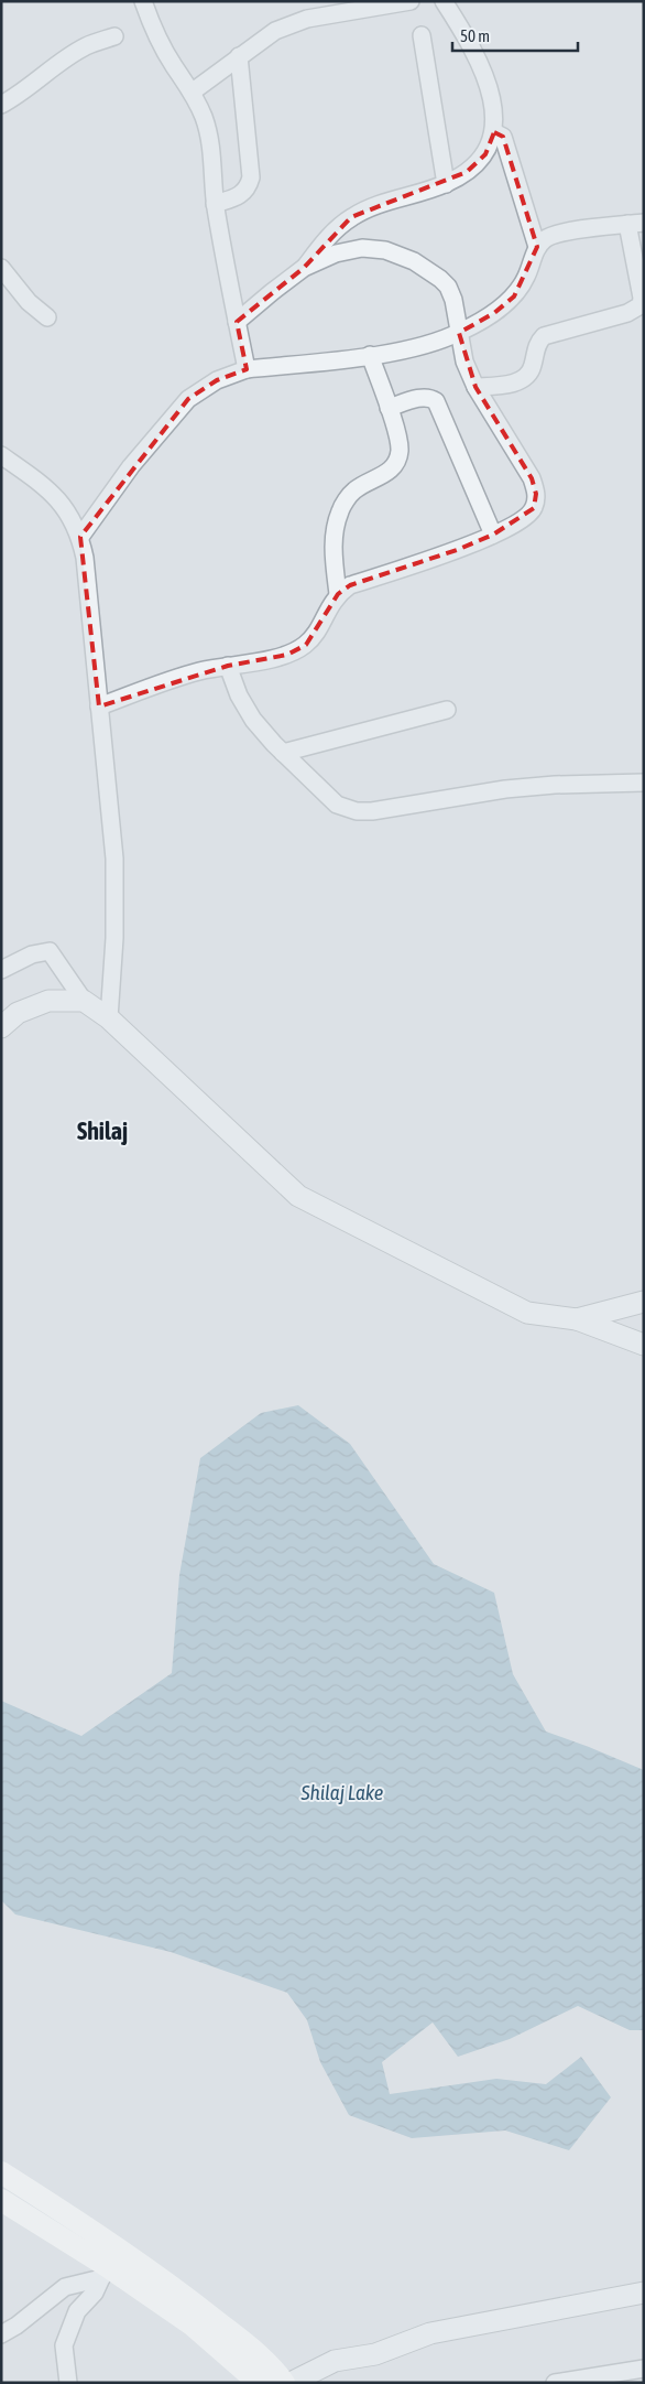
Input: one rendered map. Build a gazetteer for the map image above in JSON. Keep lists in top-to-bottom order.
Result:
{
  "districts": ["Shilaj"],
  "water": ["Shilaj Lake"],
  "scale_bar": "50 m"
}
